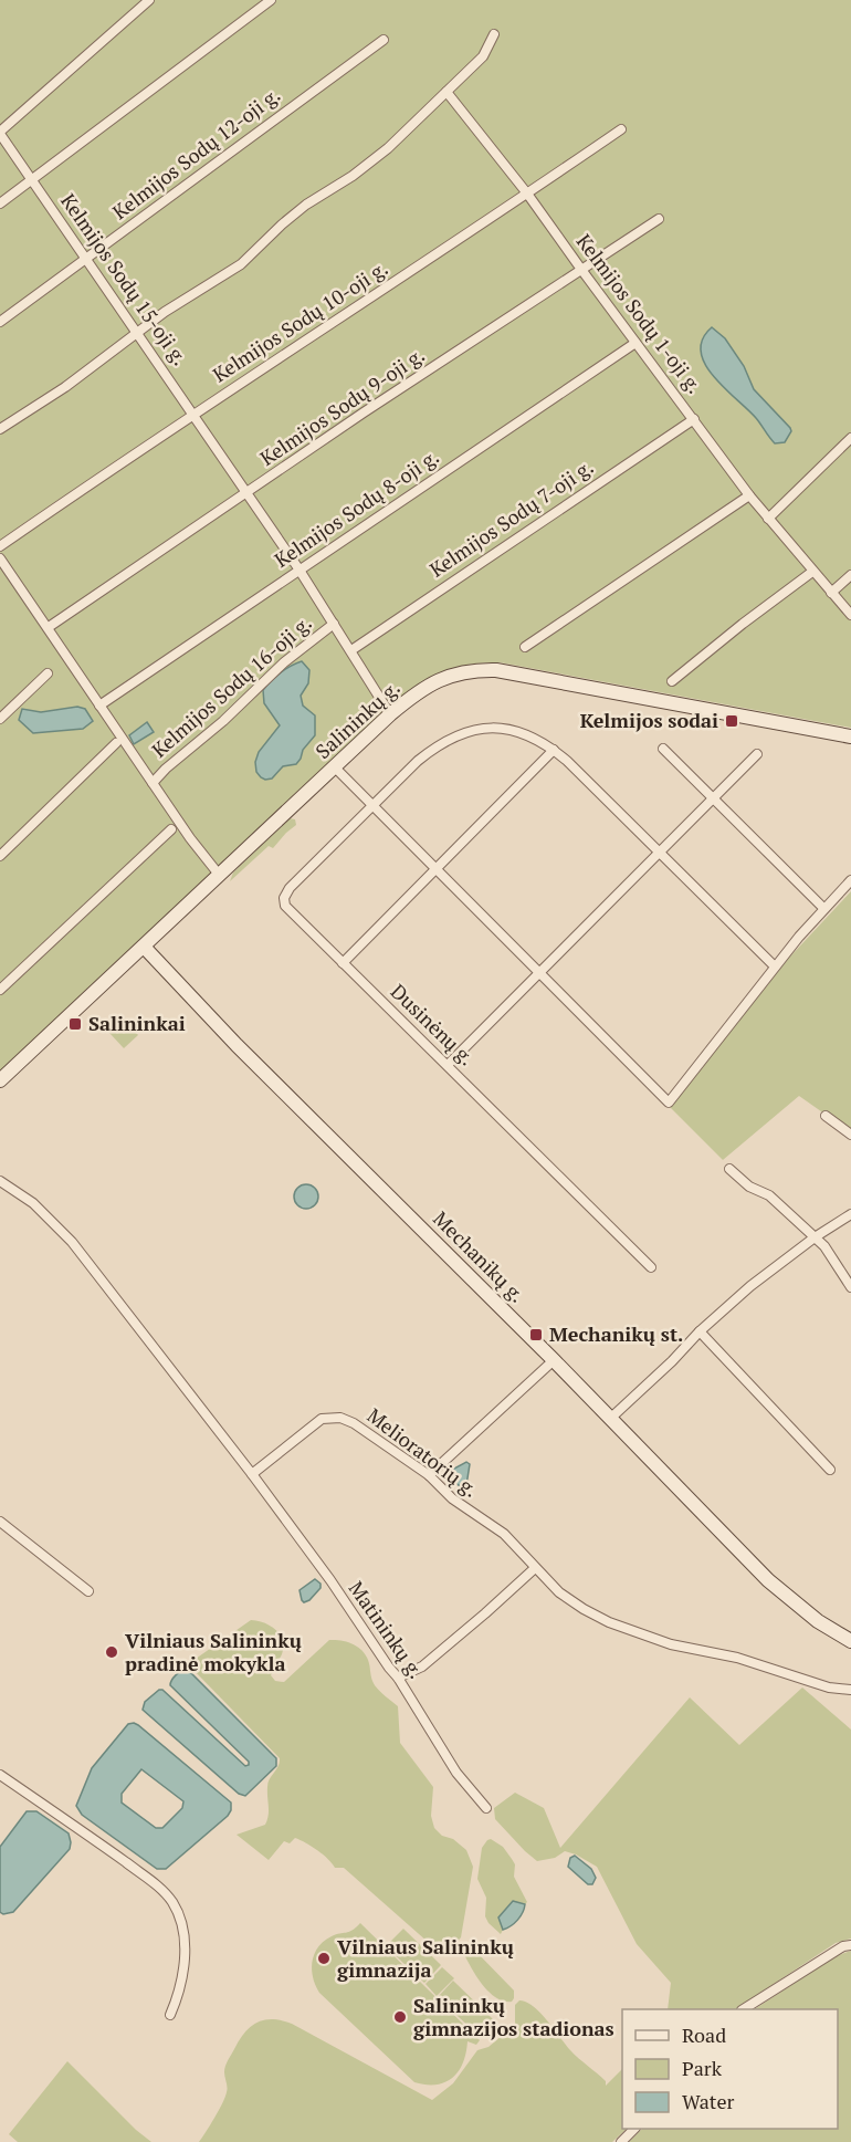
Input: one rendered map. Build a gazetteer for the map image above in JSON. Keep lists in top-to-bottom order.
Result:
{
  "streets": {
    "main road": ["Salininkų g.", "Mechanikų g."],
    "street": [
      "Kelmijos Sodų 12-oji g.",
      "Kelmijos Sodų 15-oji g.",
      "Kelmijos Sodų 1-oji g.",
      "Kelmijos Sodų 10-oji g.",
      "Kelmijos Sodų 9-oji g.",
      "Kelmijos Sodų 8-oji g.",
      "Kelmijos Sodų 7-oji g.",
      "Kelmijos Sodų 16-oji g.",
      "Dusinėnų g.",
      "Melioratorių g.",
      "Matininkų g."
    ]
  },
  "crossings": [
    ["Kelmijos Sodų 12-oji g.", "Kelmijos Sodų 15-oji g."],
    ["Kelmijos Sodų 15-oji g.", "Kelmijos Sodų 10-oji g."],
    ["Kelmijos Sodų 15-oji g.", "Kelmijos Sodų 9-oji g."],
    ["Kelmijos Sodų 15-oji g.", "Kelmijos Sodų 8-oji g."],
    ["Kelmijos Sodų 15-oji g.", "Kelmijos Sodų 7-oji g."],
    ["Kelmijos Sodų 15-oji g.", "Kelmijos Sodų 16-oji g."],
    ["Kelmijos Sodų 15-oji g.", "Salininkų g."],
    ["Kelmijos Sodų 1-oji g.", "Kelmijos Sodų 10-oji g."],
    ["Kelmijos Sodų 1-oji g.", "Kelmijos Sodų 9-oji g."],
    ["Kelmijos Sodų 1-oji g.", "Kelmijos Sodų 8-oji g."],
    ["Kelmijos Sodų 1-oji g.", "Kelmijos Sodų 7-oji g."],
    ["Kelmijos Sodų 16-oji g.", "Salininkų g."],
    ["Salininkų g.", "Mechanikų g."],
    ["Melioratorių g.", "Matininkų g."]
  ],
  "places": {
    "transit": ["Kelmijos sodai", "Salininkai", "Mechanikų st."],
    "other": ["Vilniaus Salininkų pradinė mokykla", "Vilniaus Salininkų gimnazija", "Salininkų gimnazijos stadionas"]
  },
  "legend": ["Road", "Park", "Water"]
}
